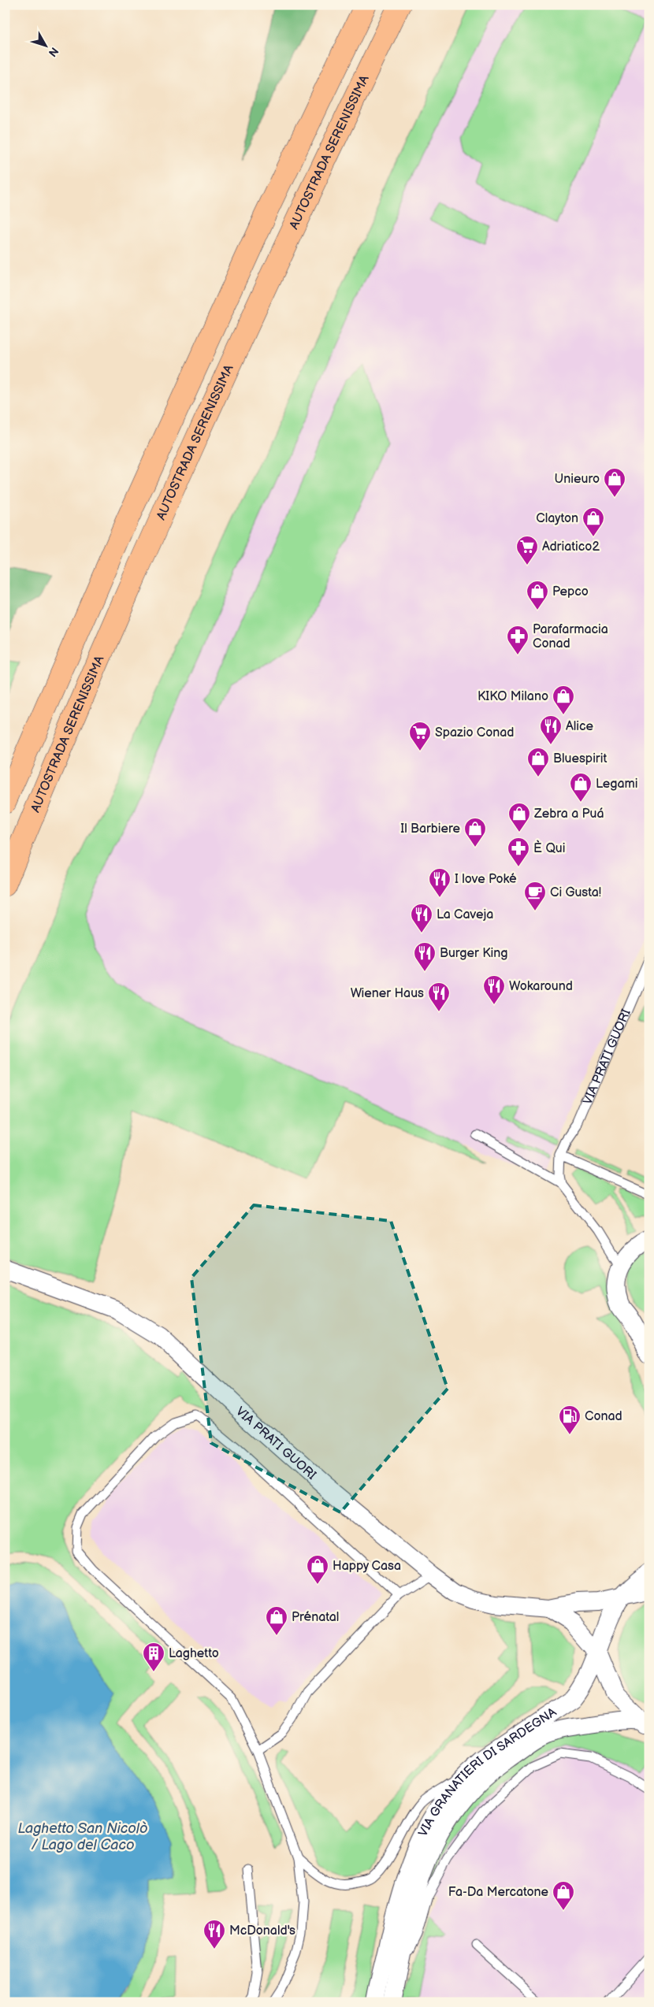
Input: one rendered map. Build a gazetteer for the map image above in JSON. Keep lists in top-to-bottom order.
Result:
{
  "streets": {
    "highway": ["AUTOSTRADA SERENISSIMA"],
    "street": ["VIA PRATI GUORI", "VIA GRANATIERI DI SARDEGNA"]
  },
  "water": ["Laghetto San Nicolò / Lago del Caco"],
  "places": {
    "shop": [
      "Unieuro",
      "Clayton",
      "Pepco",
      "KIKO Milano",
      "Bluespirit",
      "Legami",
      "Zebra a Puá",
      "Il Barbiere",
      "Happy Casa",
      "Prénatal",
      "Fa-Da Mercatone"
    ],
    "supermarket": ["Adriatico2", "Spazio Conad"],
    "pharmacy": ["Parafarmacia Conad", "È Qui"],
    "restaurant": [
      "Alice",
      "I love Poké",
      "La Caveja",
      "Burger King",
      "Wokaround",
      "Wiener Haus",
      "McDonald's"
    ],
    "cafe": ["Ci Gusta!"],
    "fuel station": ["Conad"],
    "building": ["Laghetto"]
  },
  "north": "bottom right"
}
